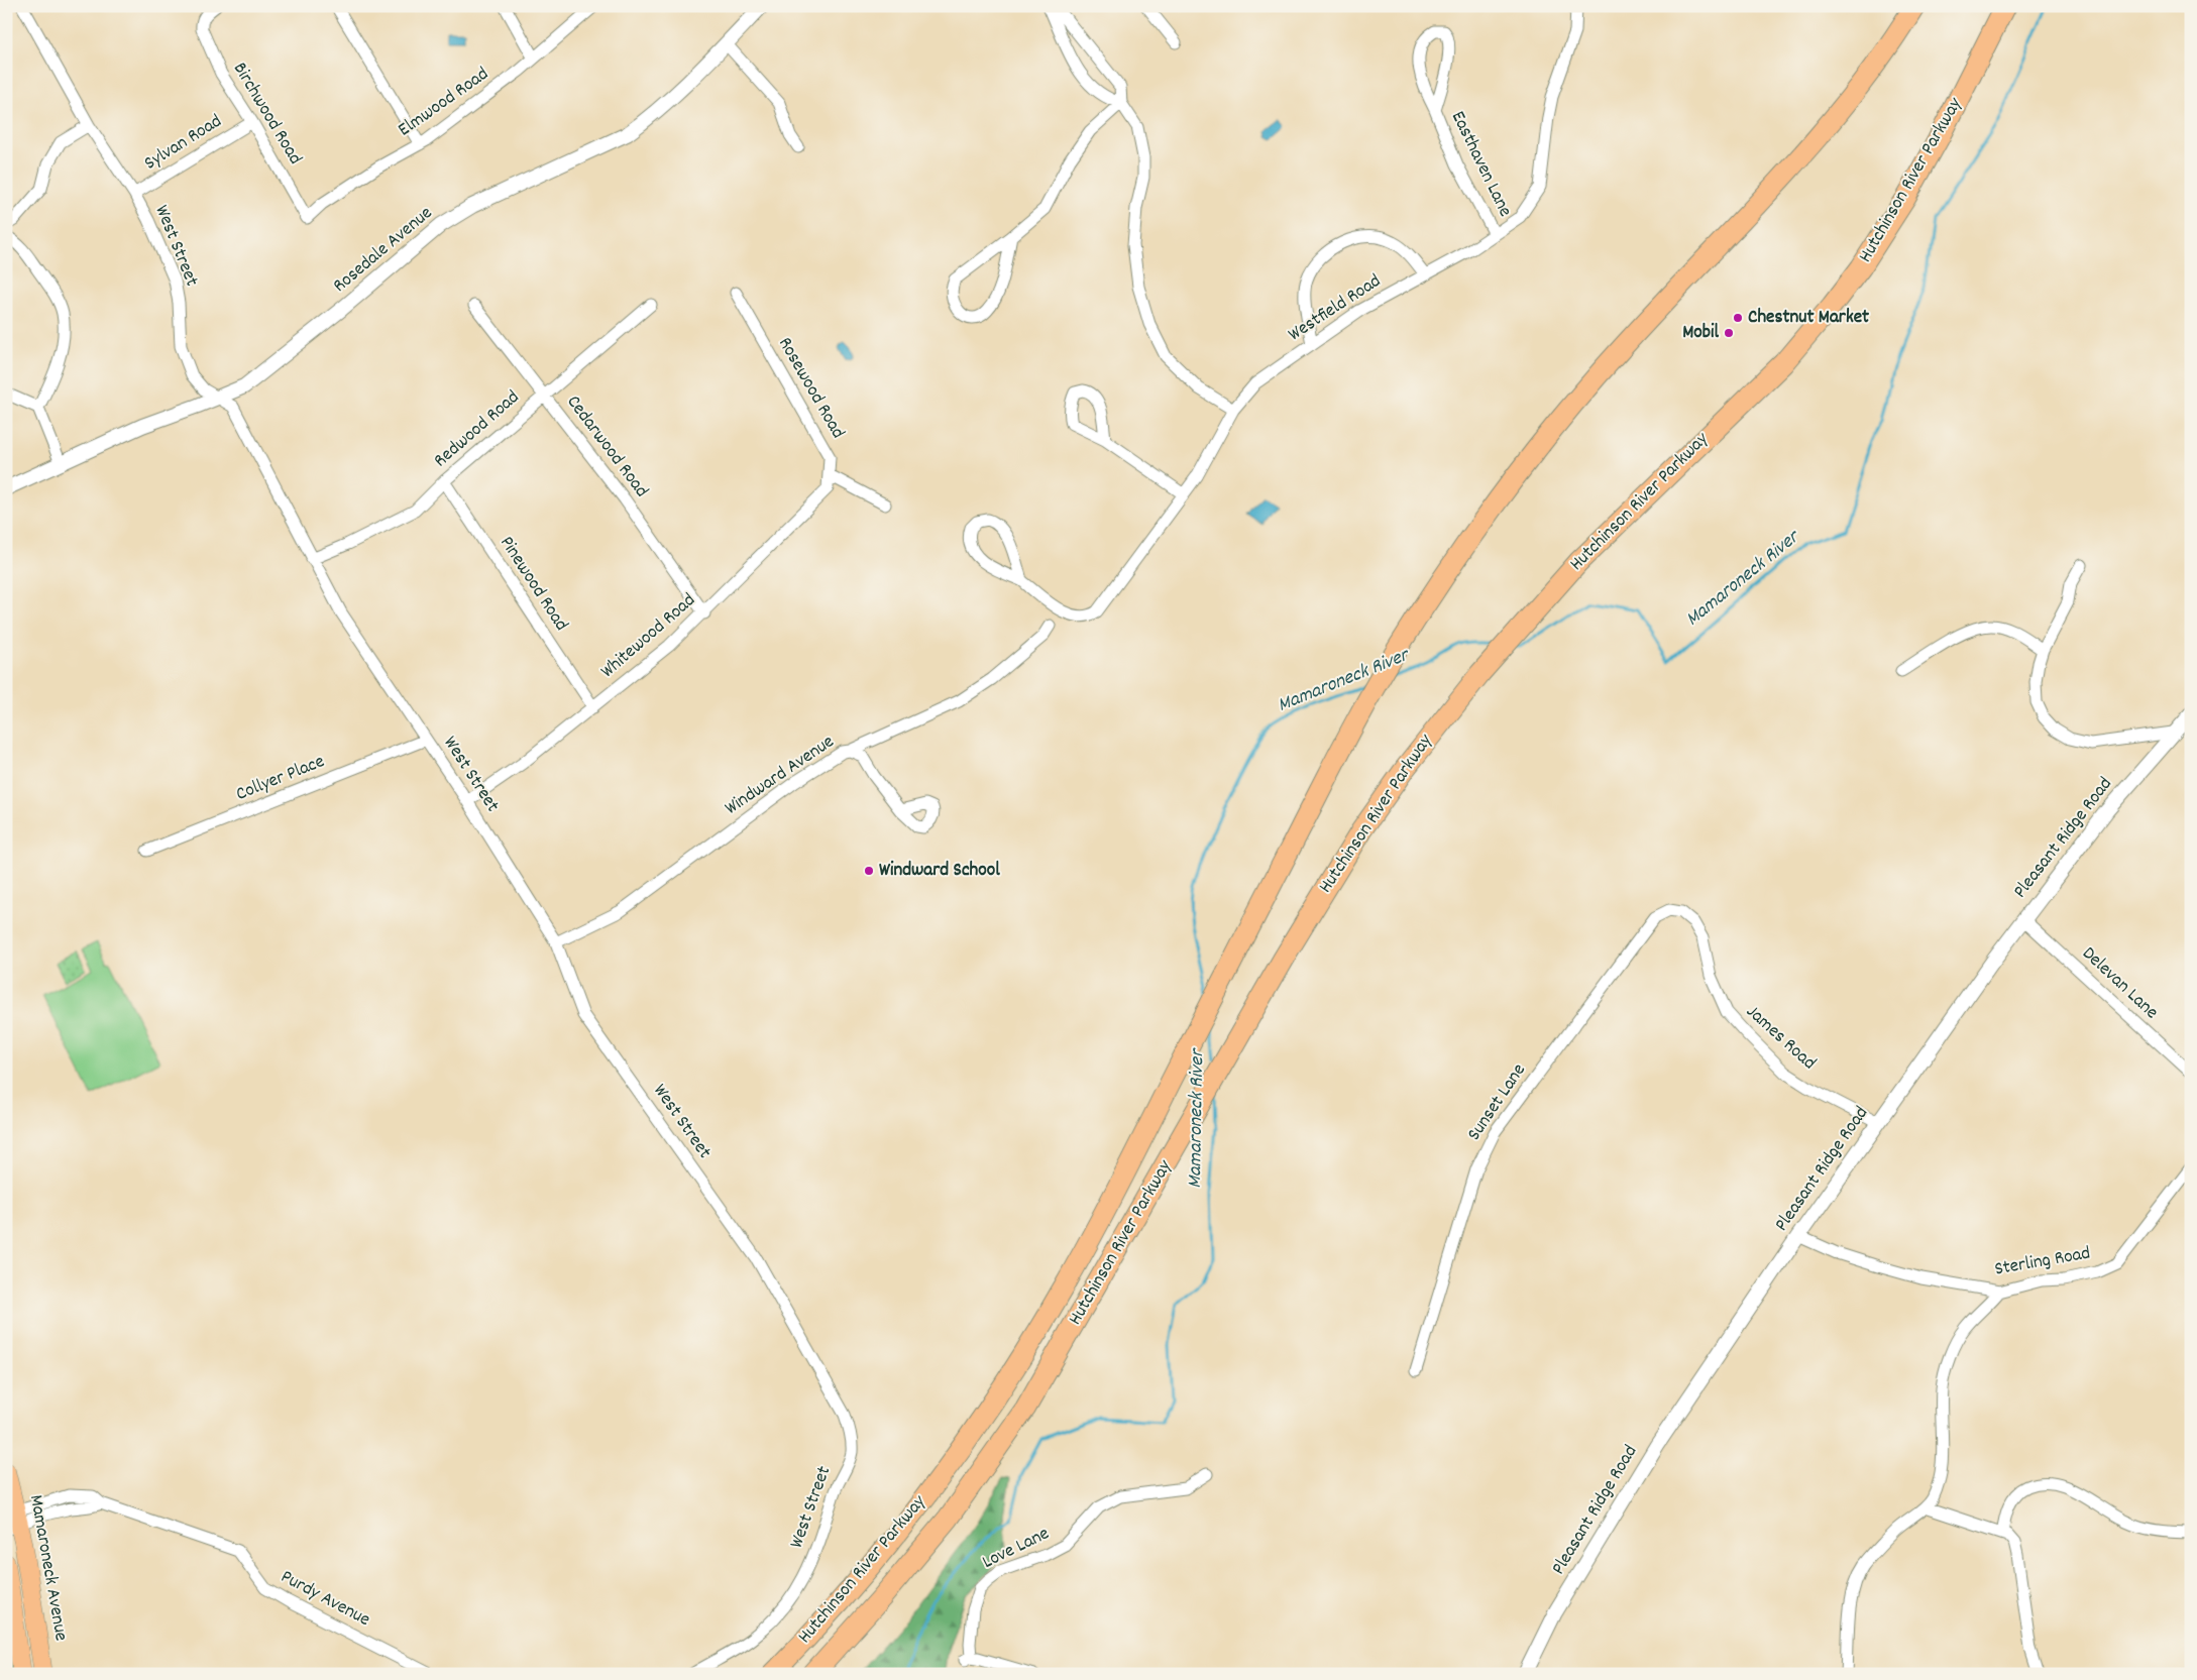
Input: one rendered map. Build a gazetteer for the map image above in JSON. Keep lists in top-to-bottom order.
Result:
{
  "streets": {
    "highway": ["Hutchinson River Parkway"],
    "main road": ["Mamaroneck Avenue"],
    "street": [
      "Elmwood Road",
      "Birchwood Road",
      "Sylvan Road",
      "Easthaven Lane",
      "West Street",
      "Rosedale Avenue",
      "Westfield Road",
      "Rosewood Road",
      "Redwood Road",
      "Cedarwood Road",
      "Pinewood Road",
      "Whitewood Road",
      "Windward Avenue",
      "Collyer Place",
      "Pleasant Ridge Road",
      "Delevan Lane",
      "James Road",
      "Sunset Lane",
      "Sterling Road",
      "Love Lane",
      "Purdy Avenue"
    ]
  },
  "crossings": [
    ["Elmwood Road", "Birchwood Road"],
    ["Birchwood Road", "Sylvan Road"],
    ["Sylvan Road", "West Street"],
    ["Easthaven Lane", "Westfield Road"],
    ["West Street", "Rosedale Avenue"],
    ["West Street", "Redwood Road"],
    ["West Street", "Whitewood Road"],
    ["West Street", "Windward Avenue"],
    ["West Street", "Collyer Place"],
    ["Rosewood Road", "Whitewood Road"],
    ["Redwood Road", "Cedarwood Road"],
    ["Redwood Road", "Pinewood Road"],
    ["Cedarwood Road", "Whitewood Road"],
    ["Pinewood Road", "Whitewood Road"],
    ["Pleasant Ridge Road", "Delevan Lane"],
    ["Pleasant Ridge Road", "James Road"],
    ["Pleasant Ridge Road", "Sterling Road"],
    ["James Road", "Sunset Lane"],
    ["Mamaroneck Avenue", "Purdy Avenue"]
  ],
  "water": ["Mamaroneck River"],
  "places": ["Chestnut Market", "Mobil", "Windward School"]
}
